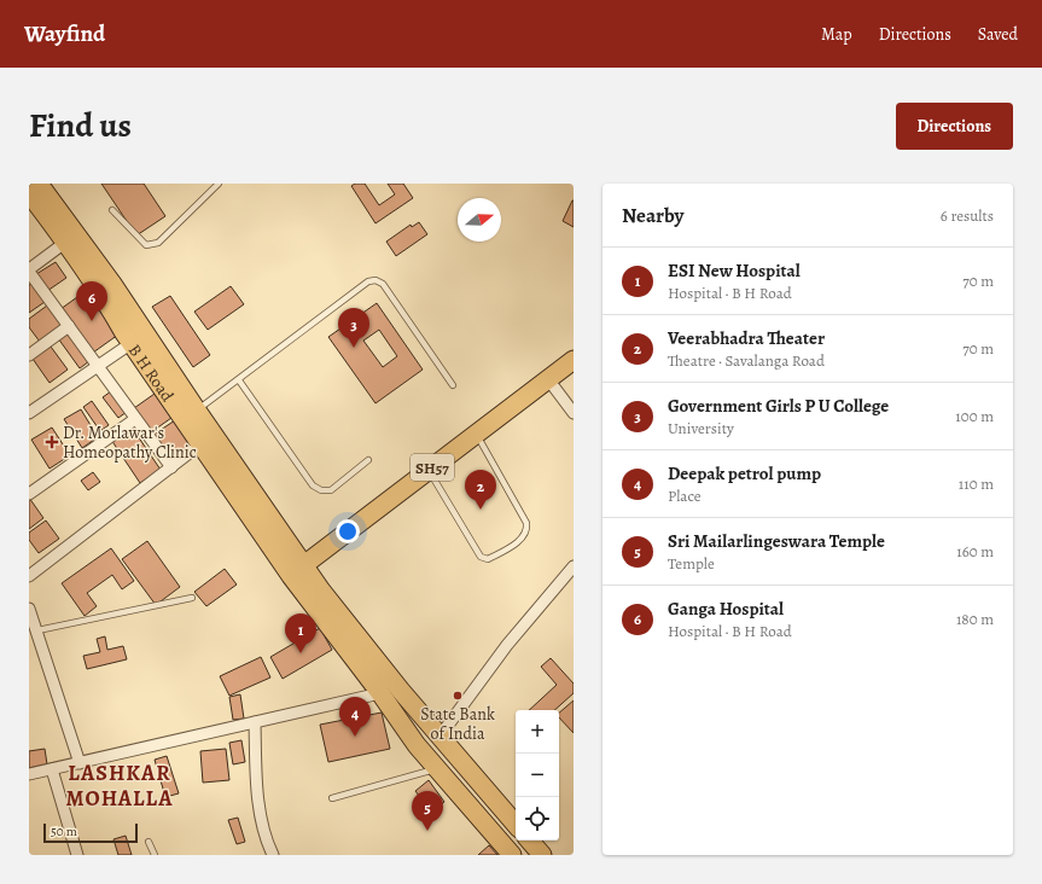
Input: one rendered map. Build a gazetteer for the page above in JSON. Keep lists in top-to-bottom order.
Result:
{
  "streets": {
    "main road": ["B H Road", "SH57"]
  },
  "crossings": [
    ["B H Road", "SH57"]
  ],
  "districts": ["LASHKAR MOHALLA"],
  "places": {
    "health": ["Dr. Morlawar's Homeopathy Clinic"],
    "other": ["State Bank of India"]
  },
  "scale_bar": "50 m",
  "north": "right",
  "page": {
    "header": "Wayfind",
    "nav": ["Map", "Directions", "Saved"],
    "title": "Find us",
    "buttons": "Directions",
    "heading": ["Nearby", "6 results"],
    "list": [
      {
        "mark": "1",
        "name": "ESI New Hospital",
        "note": "Hospital · B H Road",
        "value": "70 m"
      },
      {
        "mark": "2",
        "name": "Veerabhadra Theater",
        "note": "Theatre · Savalanga Road",
        "value": "70 m"
      },
      {
        "mark": "3",
        "name": "Government Girls P U College",
        "note": "University",
        "value": "100 m"
      },
      {
        "mark": "4",
        "name": "Deepak petrol pump",
        "note": "Place",
        "value": "110 m"
      },
      {
        "mark": "5",
        "name": "Sri Mailarlingeswara Temple",
        "note": "Temple",
        "value": "160 m"
      },
      {
        "mark": "6",
        "name": "Ganga Hospital",
        "note": "Hospital · B H Road",
        "value": "180 m"
      }
    ],
    "pins": [
      "6",
      "3",
      "2",
      "1",
      "4",
      "5"
    ],
    "map_buttons": ["+", "−"],
    "scale": "50 m"
  }
}
